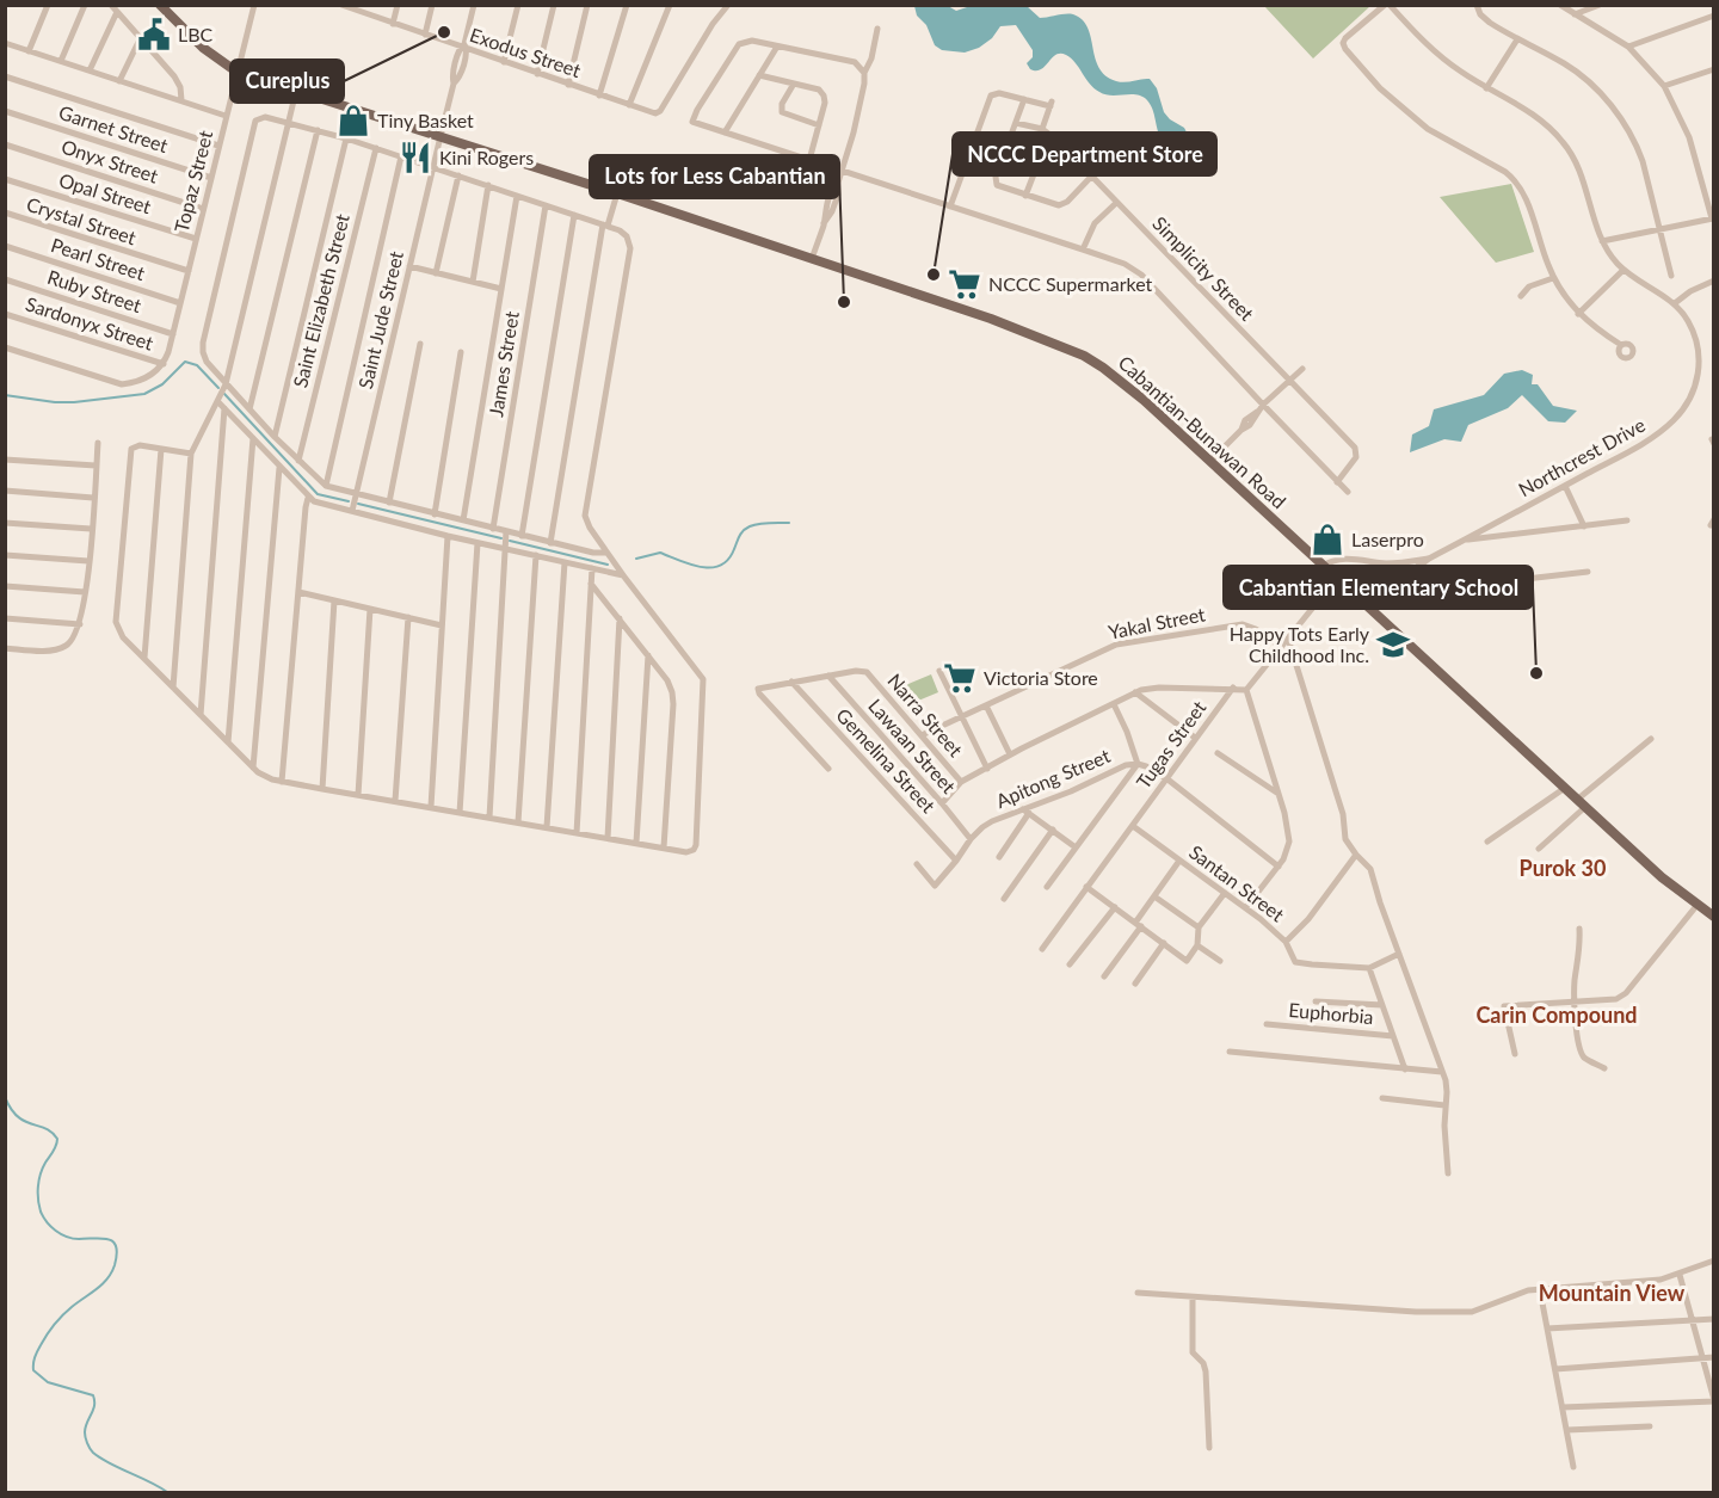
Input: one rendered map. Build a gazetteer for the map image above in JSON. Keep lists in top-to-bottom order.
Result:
{
  "streets": {
    "main road": ["Cabantian-Bunawan Road"],
    "street": [
      "Exodus Street",
      "Garnet Street",
      "Onyx Street",
      "Topaz Street",
      "Opal Street",
      "Crystal Street",
      "Pearl Street",
      "Simplicity Street",
      "Ruby Street",
      "Saint Elizabeth Street",
      "Saint Jude Street",
      "Sardonyx Street",
      "James Street",
      "Northcrest Drive",
      "Yakal Street",
      "Narra Street",
      "Tugas Street",
      "Lawaan Street",
      "Gemelina Street",
      "Apitong Street",
      "Santan Street",
      "Euphorbia"
    ]
  },
  "crossings": [
    ["Exodus Street", "Saint Jude Street"],
    ["Garnet Street", "Topaz Street"],
    ["Onyx Street", "Topaz Street"],
    ["Topaz Street", "Opal Street"],
    ["Topaz Street", "Crystal Street"],
    ["Topaz Street", "Pearl Street"],
    ["Topaz Street", "Ruby Street"],
    ["Topaz Street", "Sardonyx Street"],
    ["Topaz Street", "Cabantian-Bunawan Road"],
    ["Saint Jude Street", "Cabantian-Bunawan Road"],
    ["Cabantian-Bunawan Road", "Northcrest Drive"],
    ["Yakal Street", "Narra Street"],
    ["Narra Street", "Lawaan Street"],
    ["Narra Street", "Gemelina Street"],
    ["Tugas Street", "Apitong Street"],
    ["Tugas Street", "Santan Street"],
    ["Lawaan Street", "Apitong Street"],
    ["Gemelina Street", "Apitong Street"]
  ],
  "districts": ["Purok 30", "Carin Compound", "Mountain View"],
  "places": {
    "other": [
      "Cureplus",
      "NCCC Department Store",
      "Lots for Less Cabantian",
      "Cabantian Elementary School"
    ],
    "public building": ["LBC"],
    "shop": ["Tiny Basket", "Laserpro"],
    "restaurant": ["Kini Rogers"],
    "supermarket": ["NCCC Supermarket", "Victoria Store"],
    "school or university": ["Happy Tots Early Childhood Inc."]
  }
}
